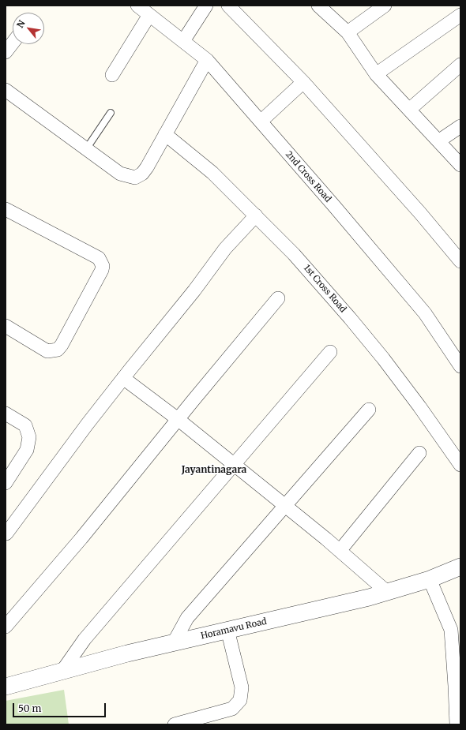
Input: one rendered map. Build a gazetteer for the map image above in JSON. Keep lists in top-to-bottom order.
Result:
{
  "streets": {
    "street": ["2nd Cross Road", "1st Cross Road", "Horamavu Road"]
  },
  "districts": ["Jayantinagara"],
  "scale_bar": "50 m",
  "north": "top left"
}
